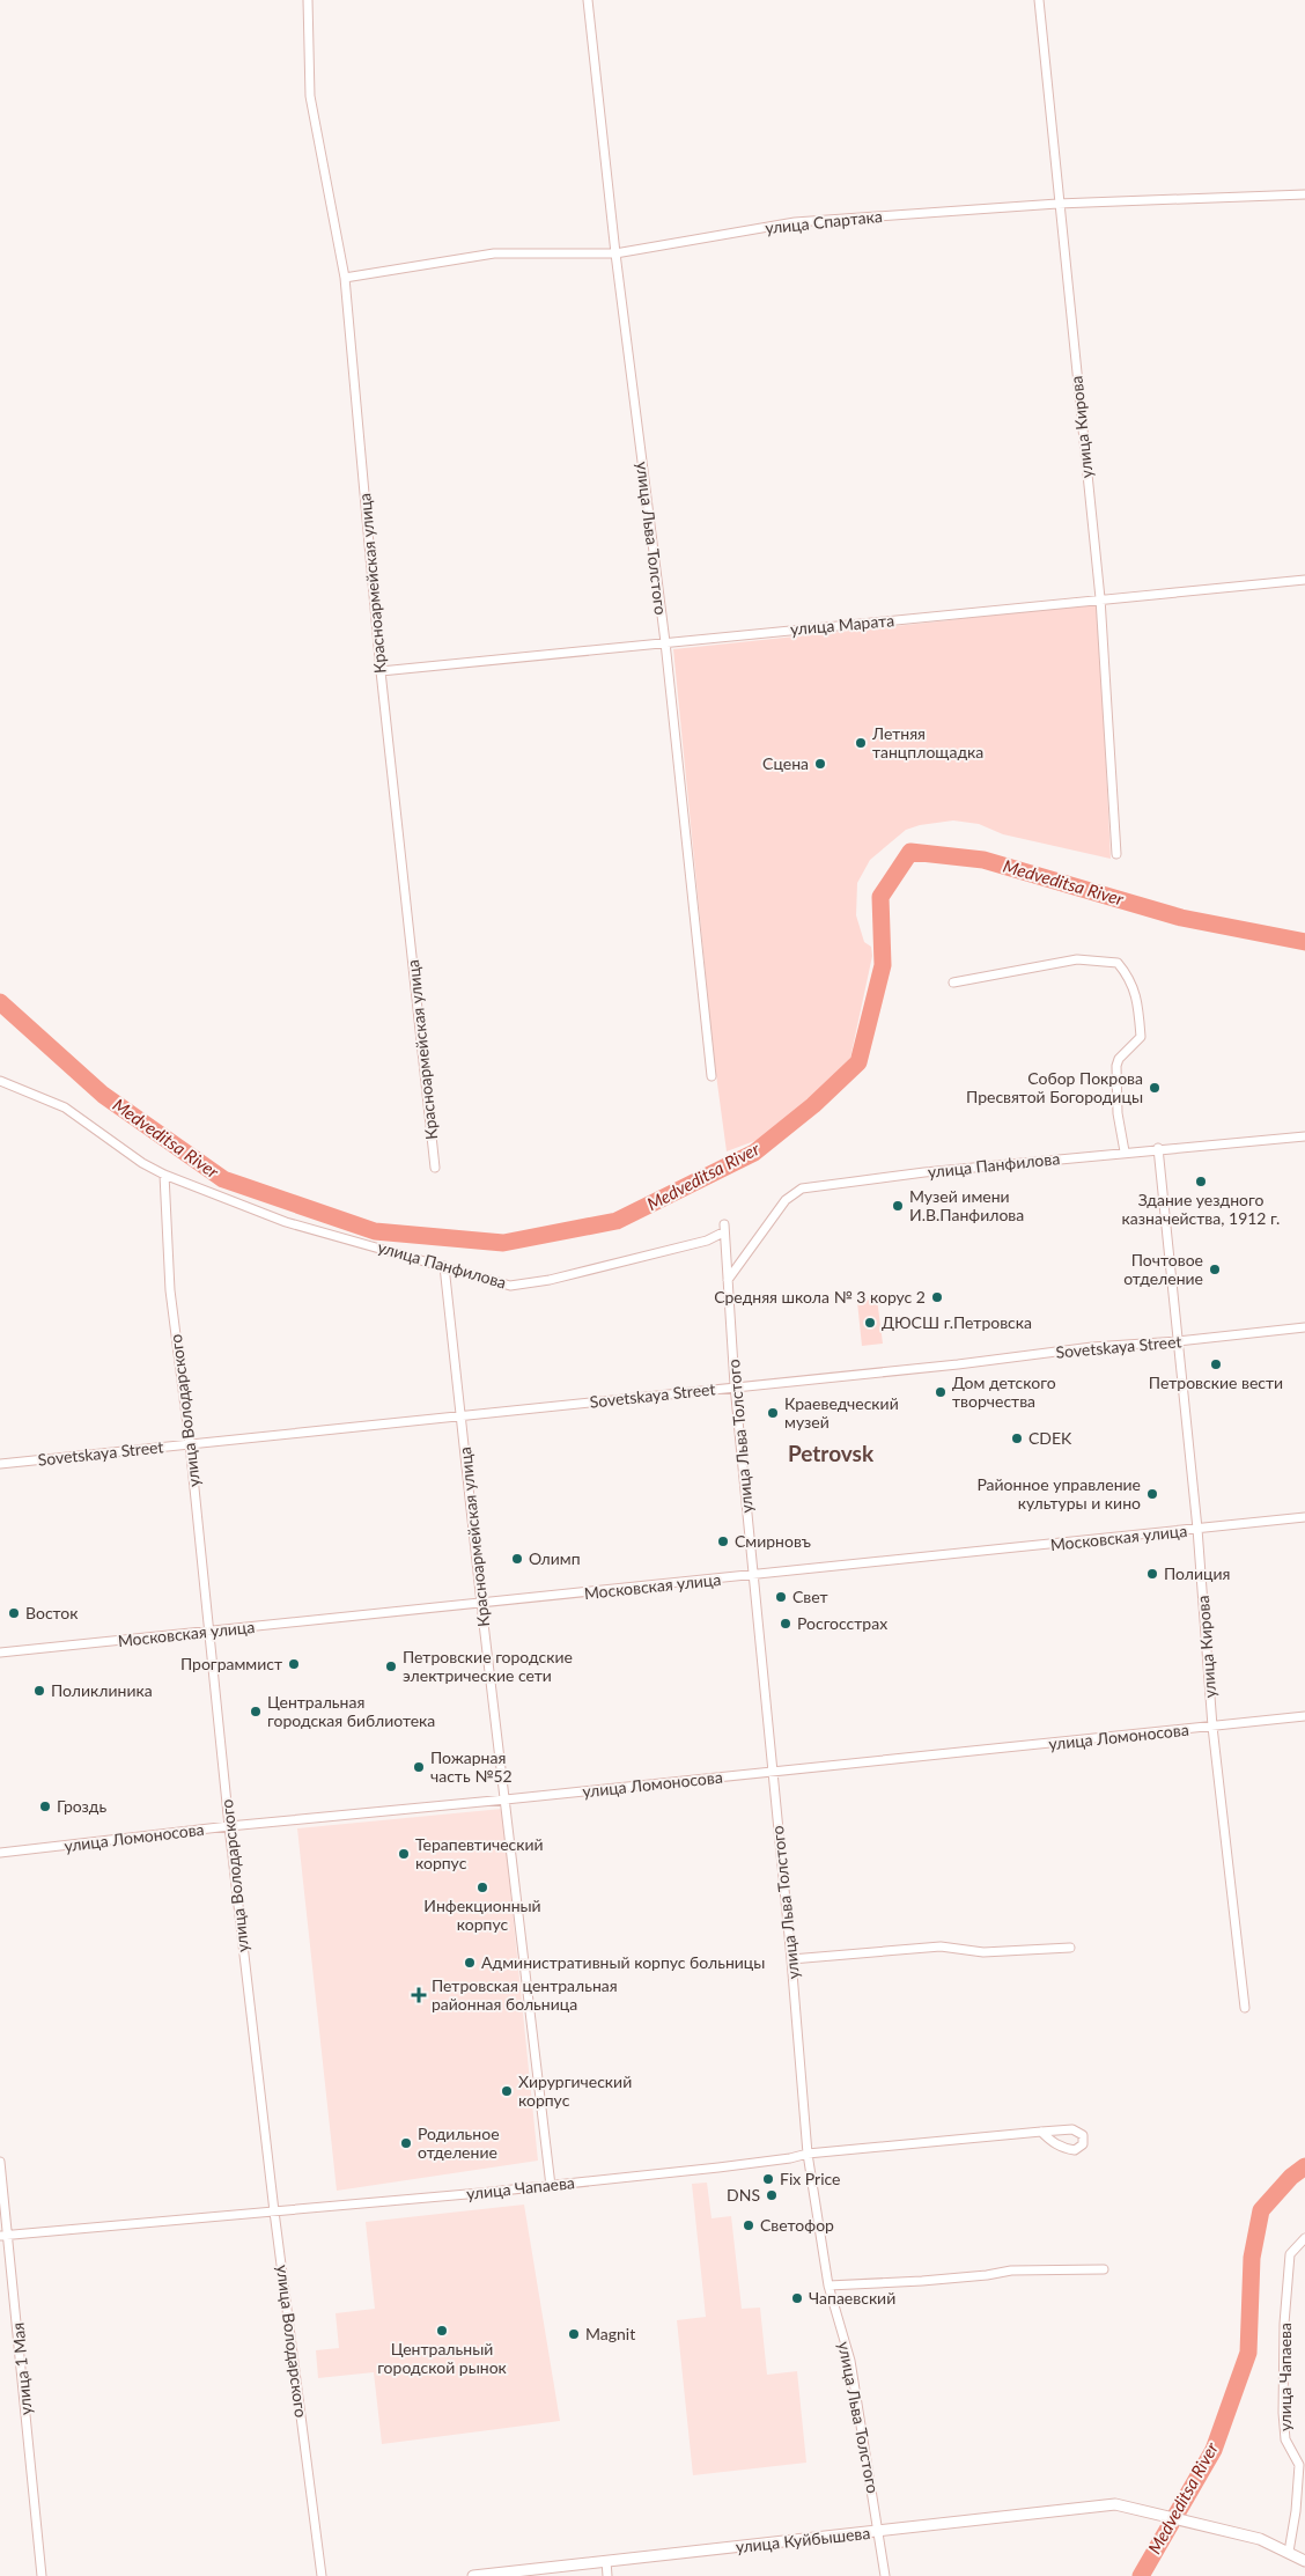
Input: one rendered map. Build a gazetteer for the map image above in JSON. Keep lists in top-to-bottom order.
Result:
{
  "streets": {
    "street": [
      "улица Спартака",
      "улица Кирова",
      "улица Льва Толстого",
      "Красноармейская улица",
      "улица Марата",
      "улица Панфилова",
      "Sovetskaya Street",
      "улица Володарского",
      "Московская улица",
      "улица Ломоносова",
      "улица Чапаева",
      "улица 1 Мая",
      "улица Куйбышева"
    ]
  },
  "crossings": [
    ["улица Спартака", "улица Кирова"],
    ["улица Спартака", "улица Льва Толстого"],
    ["улица Спартака", "Красноармейская улица"],
    ["улица Кирова", "улица Марата"],
    ["улица Кирова", "улица Панфилова"],
    ["улица Кирова", "Sovetskaya Street"],
    ["улица Кирова", "Московская улица"],
    ["улица Кирова", "улица Ломоносова"],
    ["улица Льва Толстого", "улица Марата"],
    ["улица Льва Толстого", "улица Панфилова"],
    ["улица Льва Толстого", "Sovetskaya Street"],
    ["улица Льва Толстого", "Московская улица"],
    ["улица Льва Толстого", "улица Ломоносова"],
    ["улица Льва Толстого", "улица Чапаева"],
    ["улица Льва Толстого", "улица Куйбышева"],
    ["Красноармейская улица", "улица Марата"],
    ["Красноармейская улица", "улица Панфилова"],
    ["Красноармейская улица", "Sovetskaya Street"],
    ["Красноармейская улица", "Московская улица"],
    ["Красноармейская улица", "улица Ломоносова"],
    ["Красноармейская улица", "улица Чапаева"],
    ["улица Панфилова", "улица Володарского"],
    ["Sovetskaya Street", "улица Володарского"],
    ["улица Володарского", "Московская улица"],
    ["улица Володарского", "улица Ломоносова"],
    ["улица Володарского", "улица Чапаева"],
    ["улица Чапаева", "улица 1 Мая"],
    ["улица Чапаева", "улица Куйбышева"]
  ],
  "districts": ["Petrovsk"],
  "water": ["Medveditsa River"],
  "places": {
    "other": [
      "Летняя танцплощадка",
      "Сцена",
      "Собор Покрова Пресвятой Богородицы",
      "Здание уездного казначейства, 1912 г.",
      "Музей имени И.В.Панфилова",
      "Почтовое отделение",
      "Средняя школа № 3 корус 2",
      "ДЮСШ г.Петровска",
      "Петровские вести",
      "Дом детского творчества",
      "Краеведческий музей",
      "CDEK",
      "Районное управление культуры и кино",
      "Смирновъ",
      "Олимп",
      "Полиция",
      "Свет",
      "Восток",
      "Росгосстрах",
      "Программист",
      "Петровские городские электрические сети",
      "Поликлиника",
      "Центральная городская библиотека",
      "Пожарная часть №52",
      "Гроздь",
      "Терапевтический корпус",
      "Инфекционный корпус",
      "Административный корпус больницы",
      "Хирургический корпус",
      "Родильное отделение",
      "Fix Price",
      "DNS",
      "Светофор",
      "Чапаевский",
      "Центральный городской рынок",
      "Magnit"
    ],
    "health": ["Петровская центральная районная больница"]
  }
}
